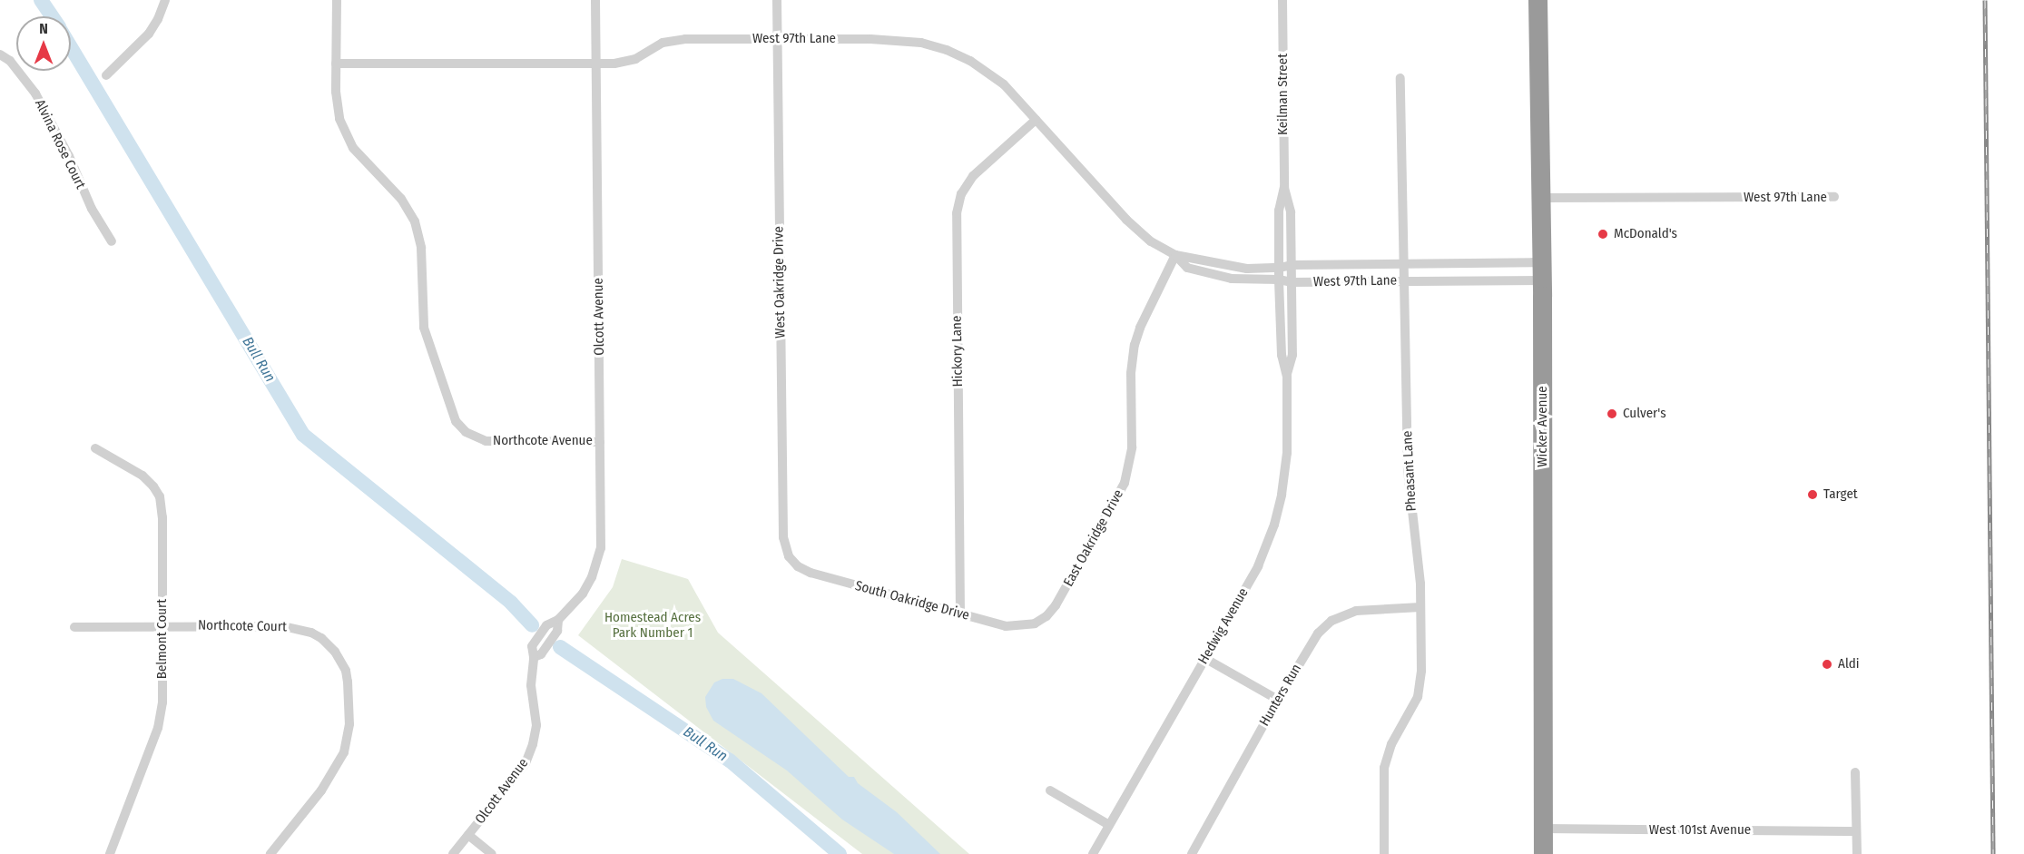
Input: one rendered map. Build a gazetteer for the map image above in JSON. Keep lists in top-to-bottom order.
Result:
{
  "streets": {
    "highway": ["Wicker Avenue"],
    "street": [
      "West 97th Lane",
      "Keilman Street",
      "Alvina Rose Court",
      "West Oakridge Drive",
      "Olcott Avenue",
      "Hickory Lane",
      "Northcote Avenue",
      "Pheasant Lane",
      "East Oakridge Drive",
      "South Oakridge Drive",
      "Northcote Court",
      "Hedwig Avenue",
      "Belmont Court",
      "Hunters Run",
      "West 101st Avenue"
    ]
  },
  "crossings": [
    ["West 97th Lane", "Keilman Street"],
    ["West 97th Lane", "West Oakridge Drive"],
    ["West 97th Lane", "Olcott Avenue"],
    ["West 97th Lane", "Hickory Lane"],
    ["West 97th Lane", "Wicker Avenue"],
    ["West 97th Lane", "Northcote Avenue"],
    ["West 97th Lane", "Pheasant Lane"],
    ["West 97th Lane", "East Oakridge Drive"],
    ["West 97th Lane", "Hedwig Avenue"],
    ["Keilman Street", "Hedwig Avenue"],
    ["West Oakridge Drive", "South Oakridge Drive"],
    ["Olcott Avenue", "Northcote Avenue"],
    ["Hickory Lane", "South Oakridge Drive"],
    ["Wicker Avenue", "West 101st Avenue"],
    ["Pheasant Lane", "Hunters Run"],
    ["East Oakridge Drive", "South Oakridge Drive"],
    ["Northcote Court", "Belmont Court"]
  ],
  "water": ["Bull Run"],
  "parks": ["Homestead Acres Park Number 1"],
  "places": [
    "McDonald's",
    "Culver's",
    "Target",
    "Aldi"
  ],
  "north": "top"
}
